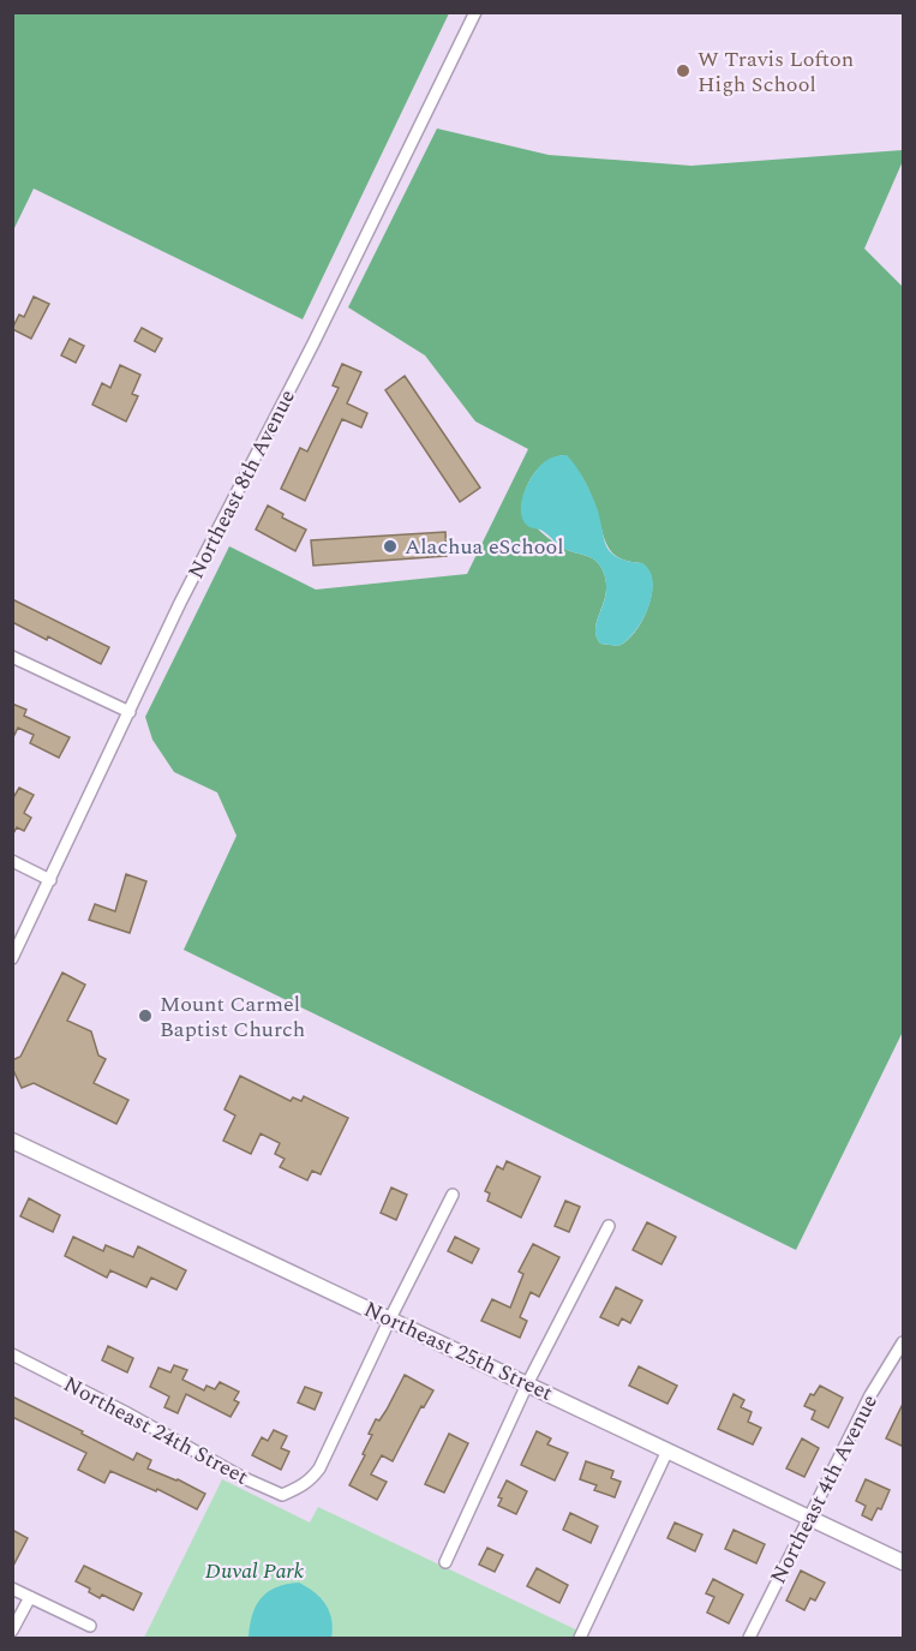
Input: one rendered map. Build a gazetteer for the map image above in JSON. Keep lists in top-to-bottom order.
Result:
{
  "streets": {
    "street": [
      "Northeast 8th Avenue",
      "Northeast 25th Street",
      "Northeast 24th Street",
      "Northeast 4th Avenue"
    ]
  },
  "crossings": [
    ["Northeast 25th Street", "Northeast 24th Street"],
    ["Northeast 25th Street", "Northeast 4th Avenue"]
  ],
  "parks": ["Duval Park"],
  "places": ["W Travis Lofton High School", "Alachua eSchool", "Mount Carmel Baptist Church"]
}
